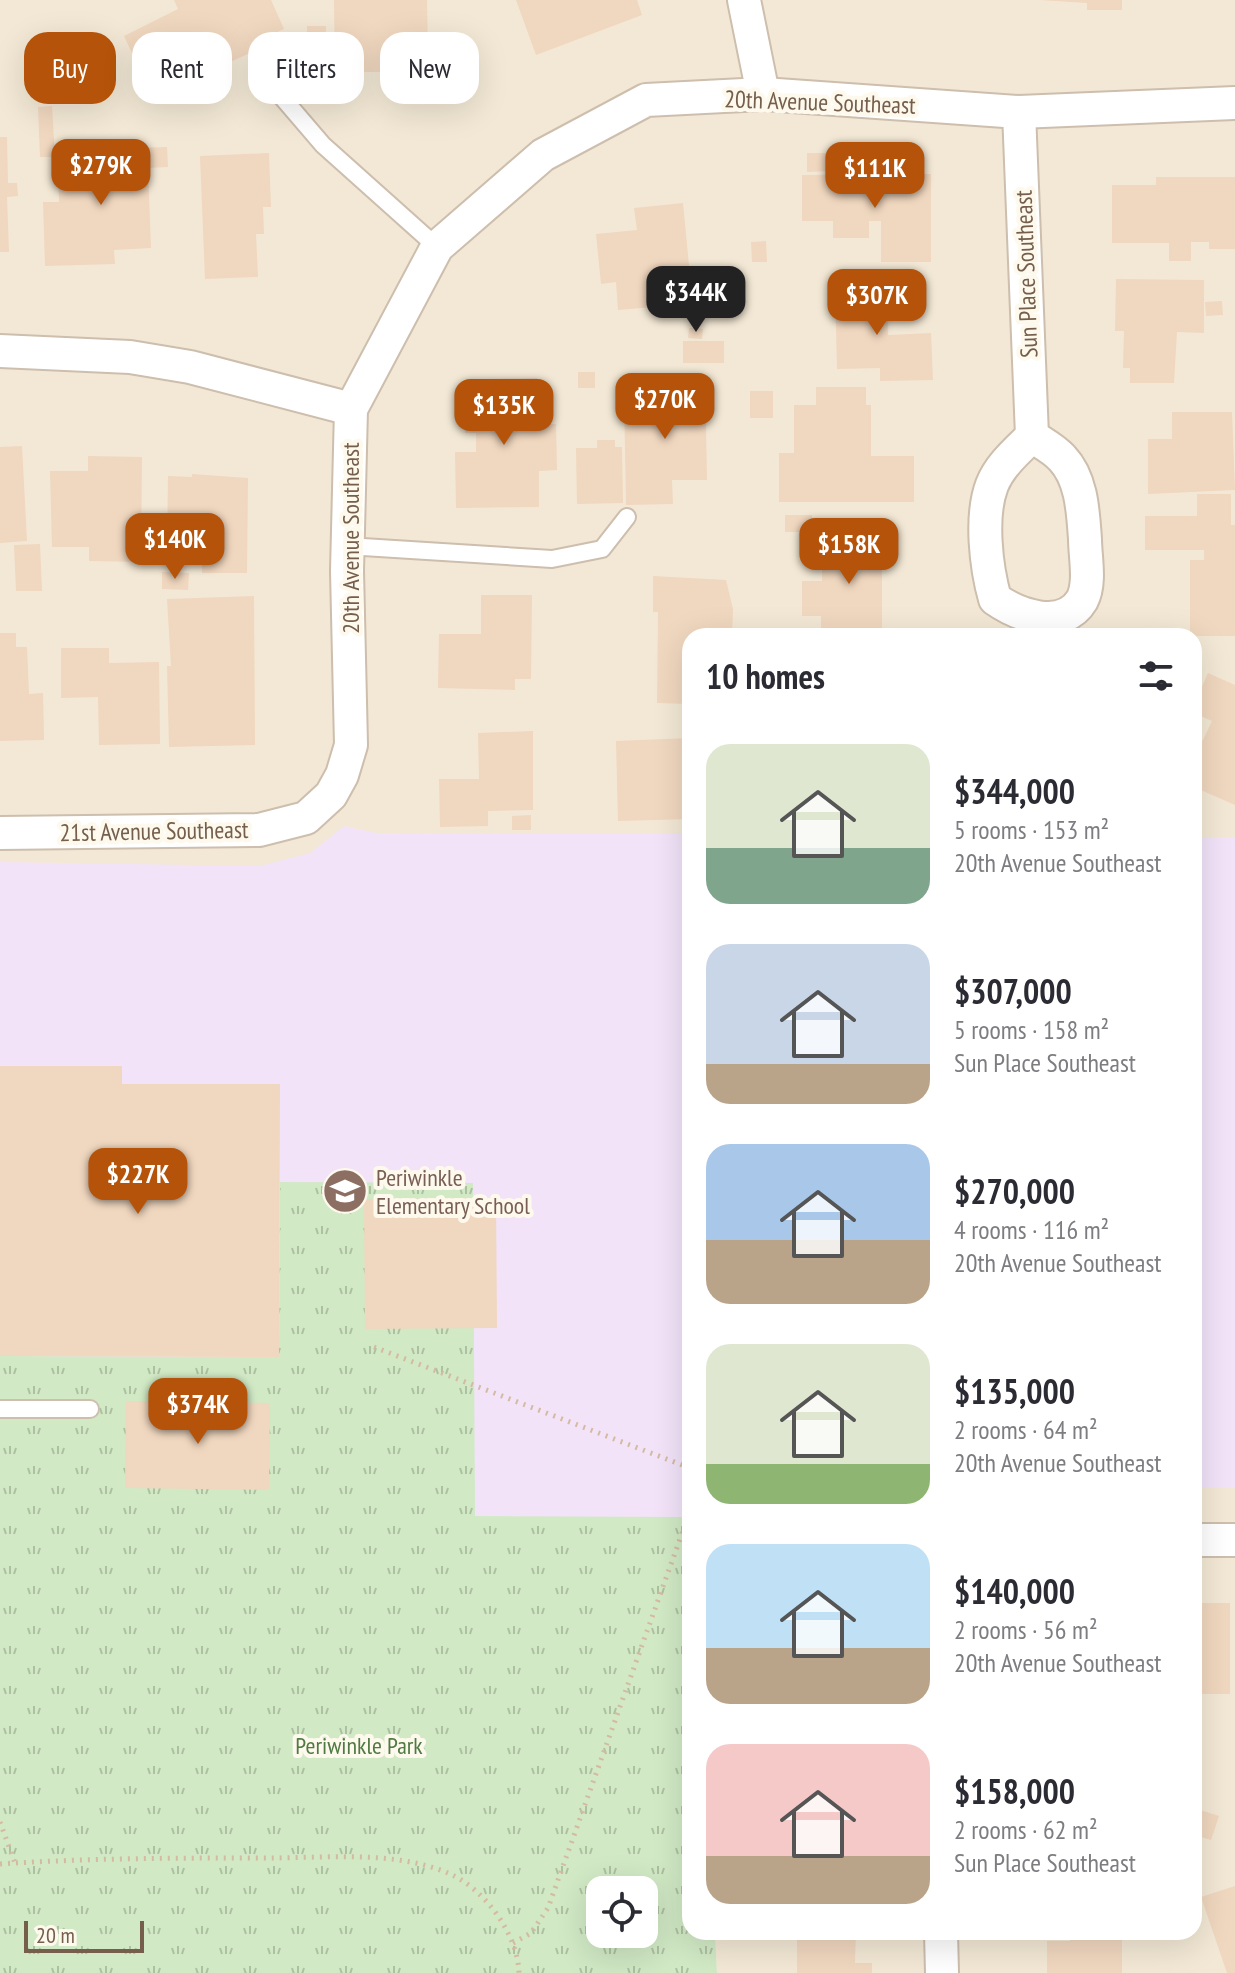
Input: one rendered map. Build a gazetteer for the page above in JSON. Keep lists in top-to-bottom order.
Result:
{
  "streets": {
    "street": ["20th Avenue Southeast", "Sun Place Southeast", "21st Avenue Southeast"]
  },
  "crossings": [
    ["20th Avenue Southeast", "Sun Place Southeast"],
    ["20th Avenue Southeast", "21st Avenue Southeast"]
  ],
  "parks": ["Periwinkle Park"],
  "places": {
    "school or university": ["Periwinkle Elementary School"]
  },
  "scale_bar": "20 m",
  "page": {
    "chip": [
      "Buy",
      "Rent",
      "Filters",
      "New"
    ],
    "price": [
      "$279K",
      "$111K",
      "$344K",
      "$307K",
      "$270K",
      "$135K",
      "$140K",
      "$158K",
      "$227K",
      "$374K"
    ],
    "heading": "10 homes",
    "list": [
      {
        "name": "$344,000",
        "note": "5 rooms · 153 m² · 20th Avenue Southeast"
      },
      {
        "name": "$307,000",
        "note": "5 rooms · 158 m² · Sun Place Southeast"
      },
      {
        "name": "$270,000",
        "note": "4 rooms · 116 m² · 20th Avenue Southeast"
      },
      {
        "name": "$135,000",
        "note": "2 rooms · 64 m² · 20th Avenue Southeast"
      },
      {
        "name": "$140,000",
        "note": "2 rooms · 56 m² · 20th Avenue Southeast"
      },
      {
        "name": "$158,000",
        "note": "2 rooms · 62 m² · Sun Place Southeast"
      }
    ],
    "scale": "20 m"
  }
}
